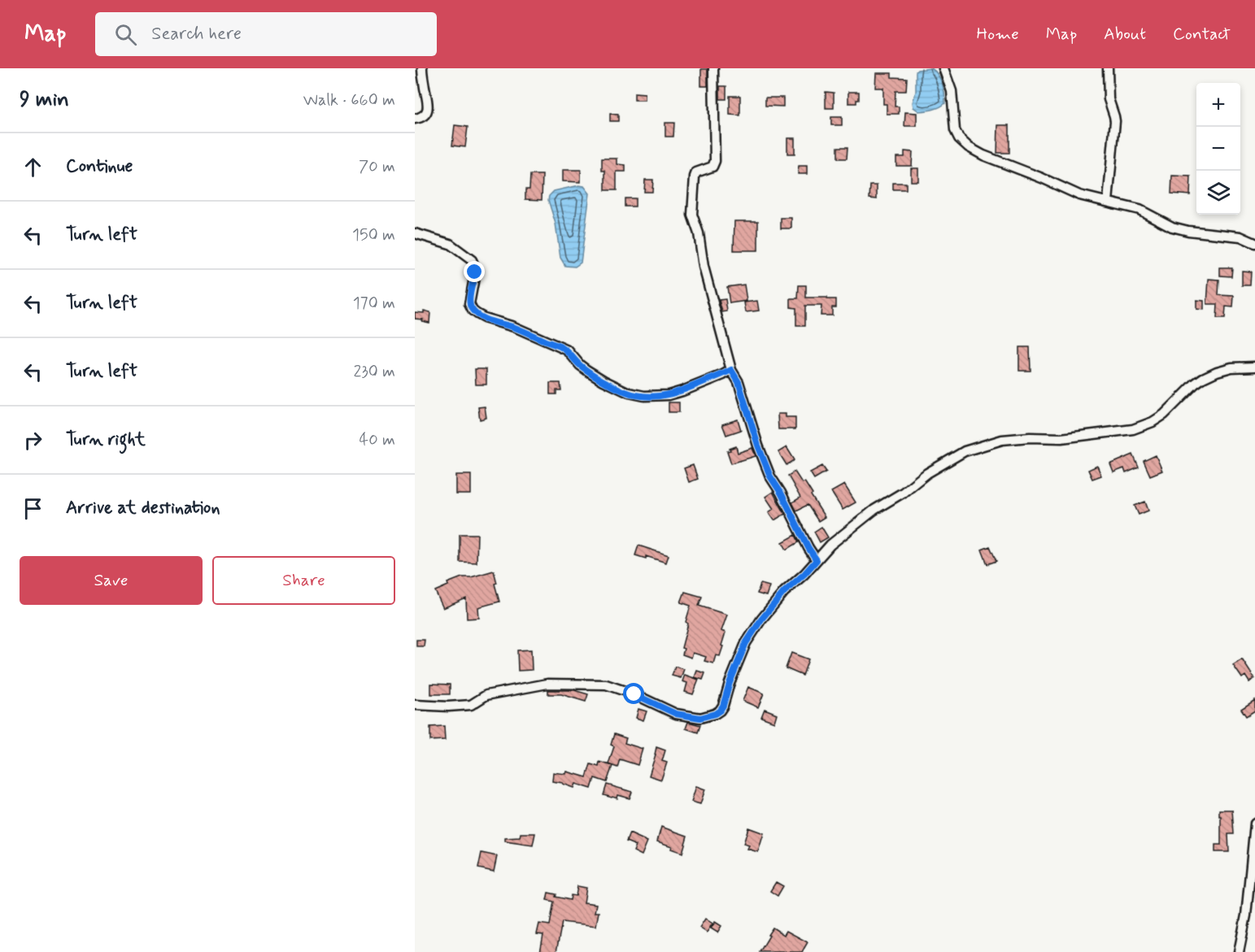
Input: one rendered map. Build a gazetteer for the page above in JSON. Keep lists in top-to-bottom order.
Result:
{
  "page": {
    "header": "Map",
    "search": "Search here",
    "nav": [
      "Home",
      "Map",
      "About",
      "Contact"
    ],
    "heading": ["9 min", "Walk · 660 m"],
    "map_buttons": ["+", "−"],
    "list": [
      ["Continue", "70 m"],
      ["Turn left", "150 m"],
      ["Turn left", "170 m"],
      ["Turn left", "230 m"],
      ["Turn right", "40 m"],
      "Arrive at destination"
    ],
    "buttons": ["Save", "Share"]
  }
}
